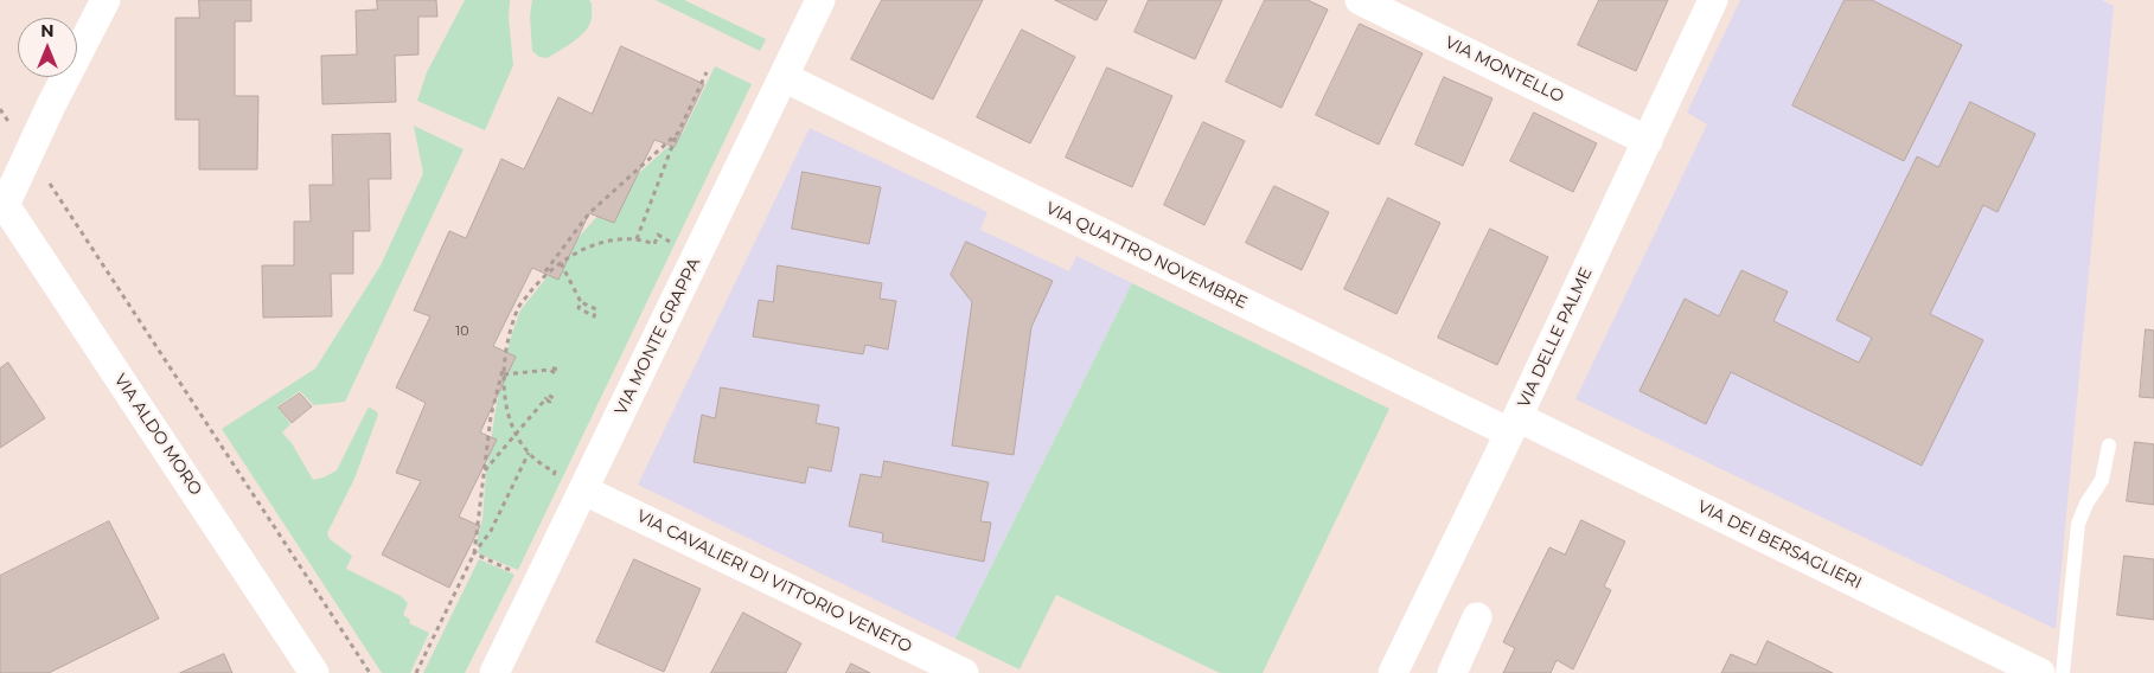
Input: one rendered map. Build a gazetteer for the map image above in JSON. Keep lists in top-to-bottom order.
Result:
{
  "streets": {
    "street": [
      "VIA MONTELLO",
      "VIA QUATTRO NOVEMBRE",
      "VIA MONTE GRAPPA",
      "VIA DELLE PALME",
      "VIA ALDO MORO",
      "VIA DEI BERSAGLIERI",
      "VIA CAVALIERI DI VITTORIO VENETO"
    ]
  },
  "crossings": [
    ["VIA MONTELLO", "VIA DELLE PALME"],
    ["VIA QUATTRO NOVEMBRE", "VIA MONTE GRAPPA"],
    ["VIA QUATTRO NOVEMBRE", "VIA DELLE PALME"],
    ["VIA QUATTRO NOVEMBRE", "VIA DEI BERSAGLIERI"],
    ["VIA MONTE GRAPPA", "VIA CAVALIERI DI VITTORIO VENETO"],
    ["VIA DELLE PALME", "VIA DEI BERSAGLIERI"]
  ],
  "house_numbers": ["10"],
  "north": "top"
}
